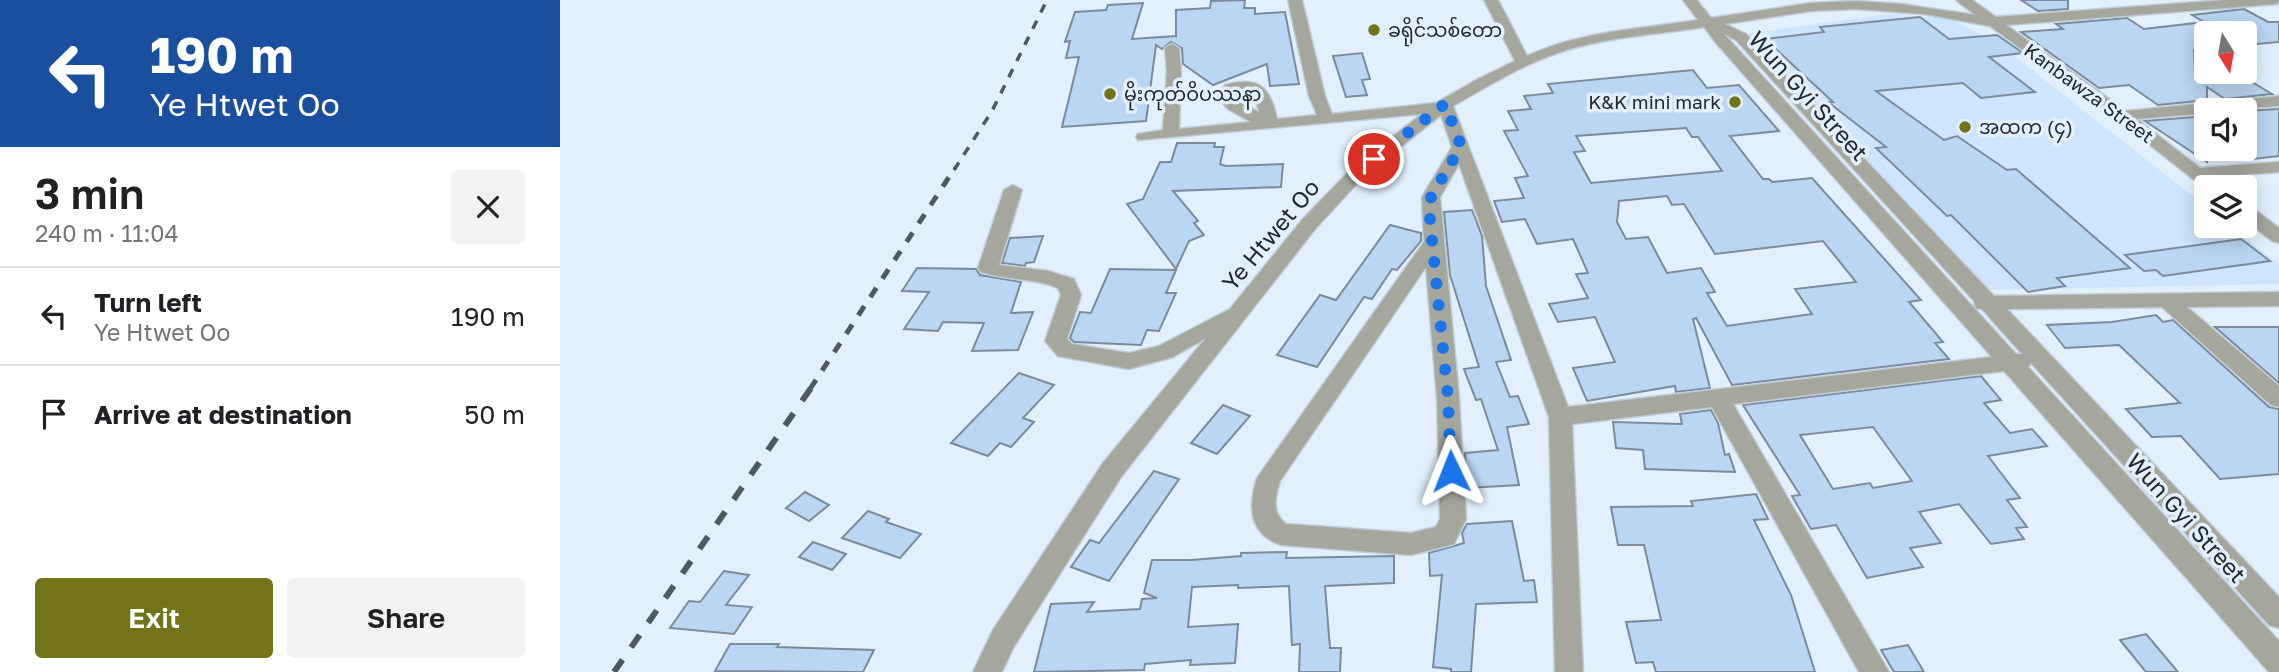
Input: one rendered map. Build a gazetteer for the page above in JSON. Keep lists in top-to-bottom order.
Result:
{
  "streets": {
    "street": ["Kanbawza Street", "Wun Gyi Street", "Ye Htwet Oo"]
  },
  "crossings": [
    ["Kanbawza Street", "Ye Htwet Oo"],
    ["Wun Gyi Street", "Ye Htwet Oo"]
  ],
  "places": [
    "ခရိုင်သစ်တော",
    "မိုးကုတ်ဝိပဿနာ",
    "K&K mini mark",
    "အထက (၄)"
  ],
  "north": "bottom",
  "page": {
    "turn": ["190 m", "Ye Htwet Oo"],
    "heading": ["3 min", "240 m · 11:04"],
    "list": [
      {
        "name": "Turn left",
        "note": "Ye Htwet Oo",
        "value": "190 m"
      },
      {
        "name": "Arrive at destination",
        "value": "50 m"
      }
    ],
    "buttons": ["Exit", "Share"]
  }
}
